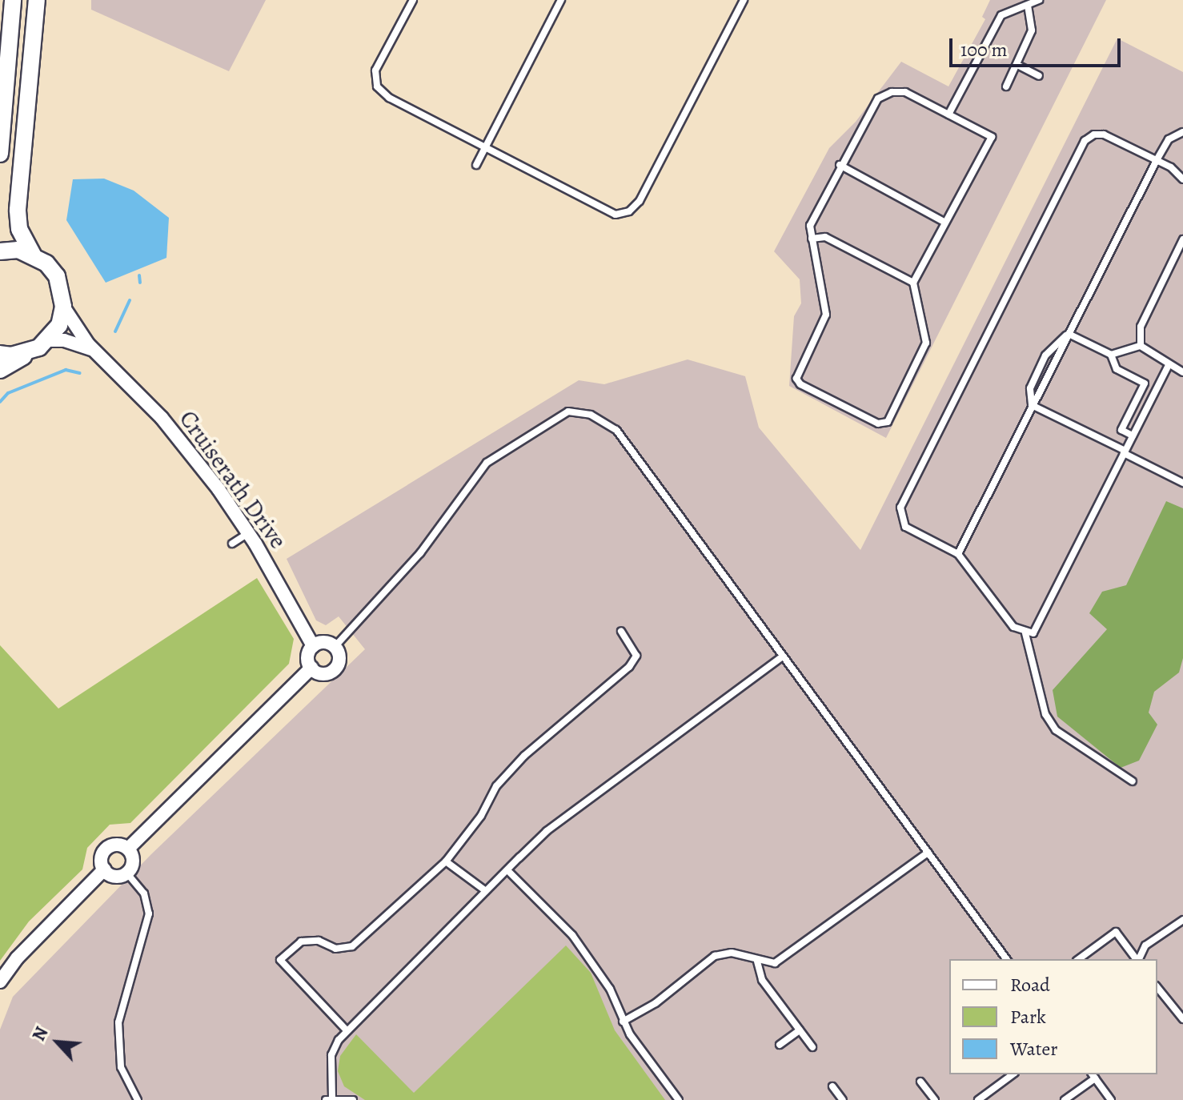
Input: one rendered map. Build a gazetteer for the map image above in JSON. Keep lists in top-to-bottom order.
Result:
{
  "streets": {
    "street": ["Cruiserath Drive"]
  },
  "legend": ["Road", "Park", "Water"],
  "scale_bar": "100 m",
  "north": "top left"
}
